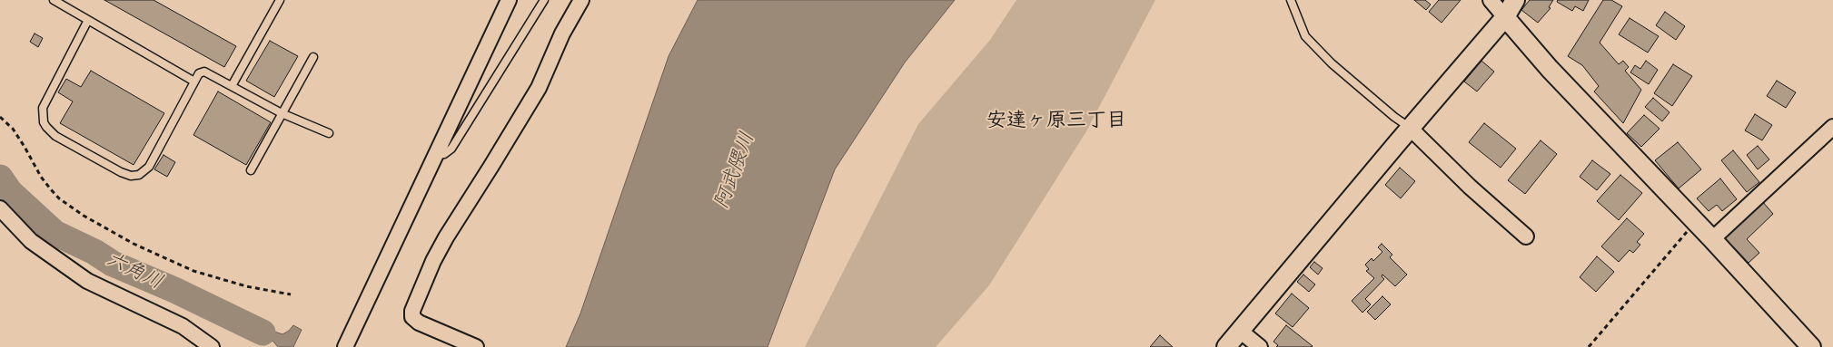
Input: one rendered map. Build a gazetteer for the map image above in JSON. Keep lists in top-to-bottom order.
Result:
{
  "districts": ["安達ヶ原三丁目"],
  "water": ["阿武隈川", "六角川"]
}
